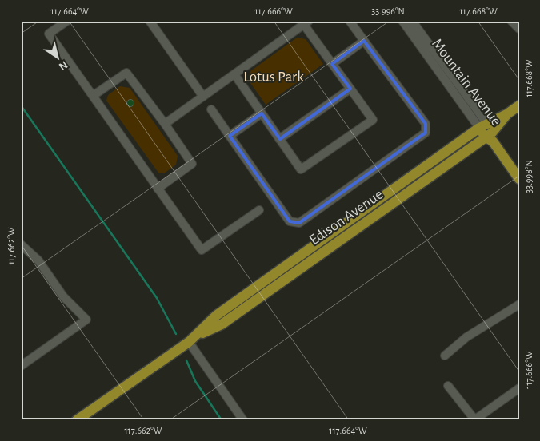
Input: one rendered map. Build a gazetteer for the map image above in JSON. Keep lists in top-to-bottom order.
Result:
{
  "streets": {
    "main road": ["Mountain Avenue", "Edison Avenue"]
  },
  "crossings": [
    ["Mountain Avenue", "Edison Avenue"]
  ],
  "parks": ["Lotus Park"],
  "north": "bottom right",
  "coordinates": [
    "117.664°W",
    "117.666°W",
    "33.996°N",
    "117.668°W",
    "33.998°N",
    "117.662°W"
  ]
}
